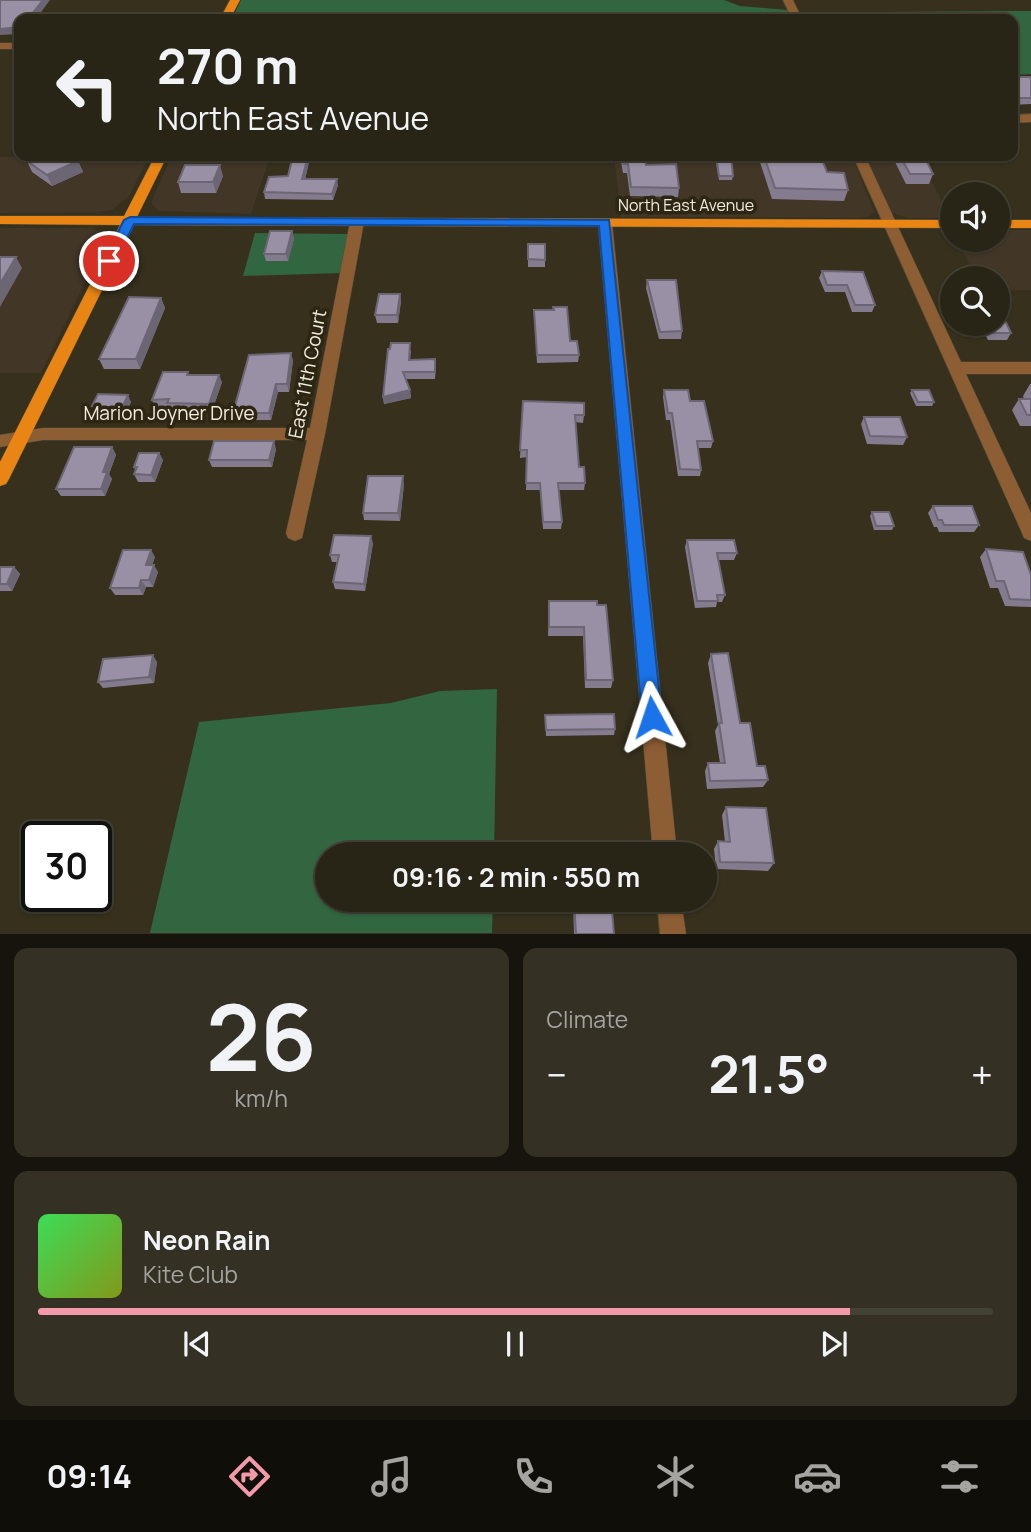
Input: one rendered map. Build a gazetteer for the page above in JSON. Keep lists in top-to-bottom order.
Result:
{
  "streets": {
    "main road": ["North East Avenue"],
    "street": ["East 11th Court", "Marion Joyner Drive"]
  },
  "crossings": [
    ["North East Avenue", "East 11th Court"],
    ["East 11th Court", "Marion Joyner Drive"]
  ],
  "page": {
    "turn": ["270 m", "North East Avenue"],
    "limit": "30",
    "trip": "09:16 · 2 min · 550 m",
    "tile": [
      ["26", "km/h"],
      "Climate"
    ],
    "heat": ["−", "21.5°", "+"],
    "song": ["Neon Rain", "Kite Club"],
    "tabs": "09:14"
  }
}
